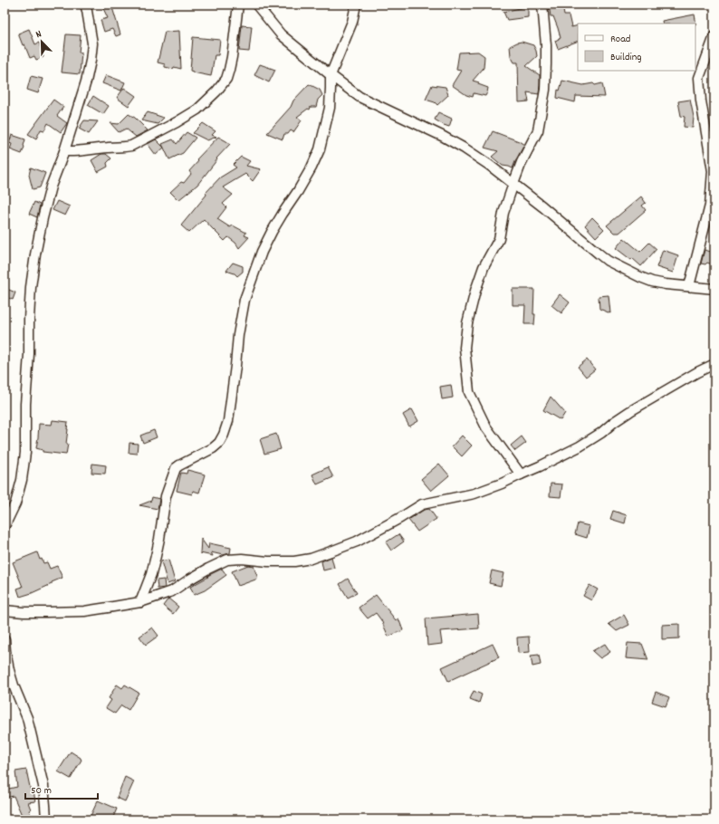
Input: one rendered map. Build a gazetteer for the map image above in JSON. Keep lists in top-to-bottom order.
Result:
{
  "legend": ["Road", "Building"],
  "scale_bar": "50 m",
  "north": "top left"
}
